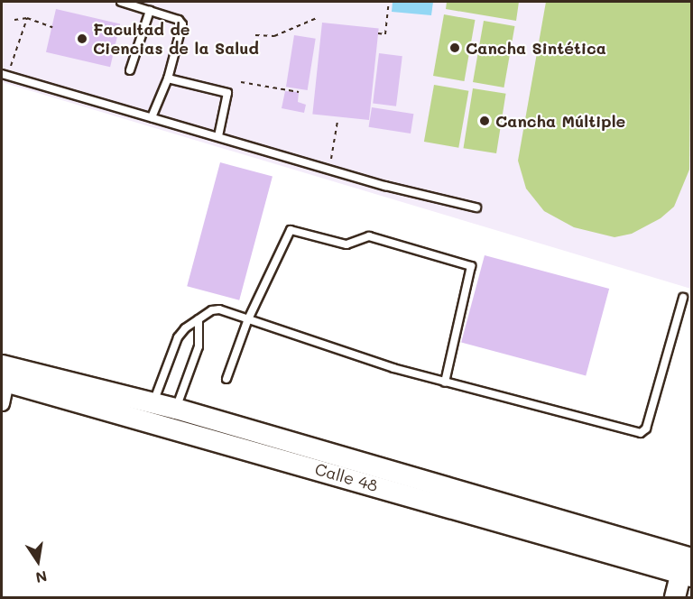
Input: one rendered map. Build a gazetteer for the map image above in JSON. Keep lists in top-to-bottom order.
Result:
{
  "streets": {
    "main road": ["Calle 48"]
  },
  "places": ["Facultad de Ciencias de la Salud", "Cancha Sintética", "Cancha Múltiple"],
  "north": "bottom"
}
